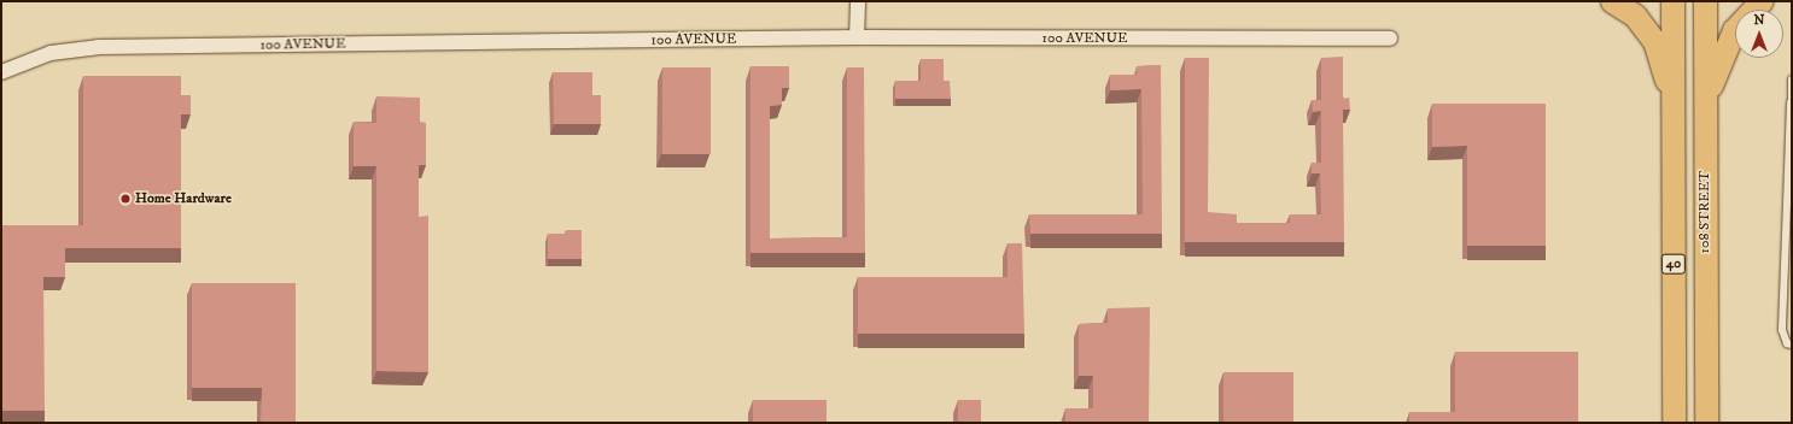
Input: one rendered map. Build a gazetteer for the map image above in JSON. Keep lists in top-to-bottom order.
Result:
{
  "streets": {
    "main road": ["108 STREET", "40"],
    "street": ["100 AVENUE"]
  },
  "places": ["Home Hardware"],
  "north": "top"
}
